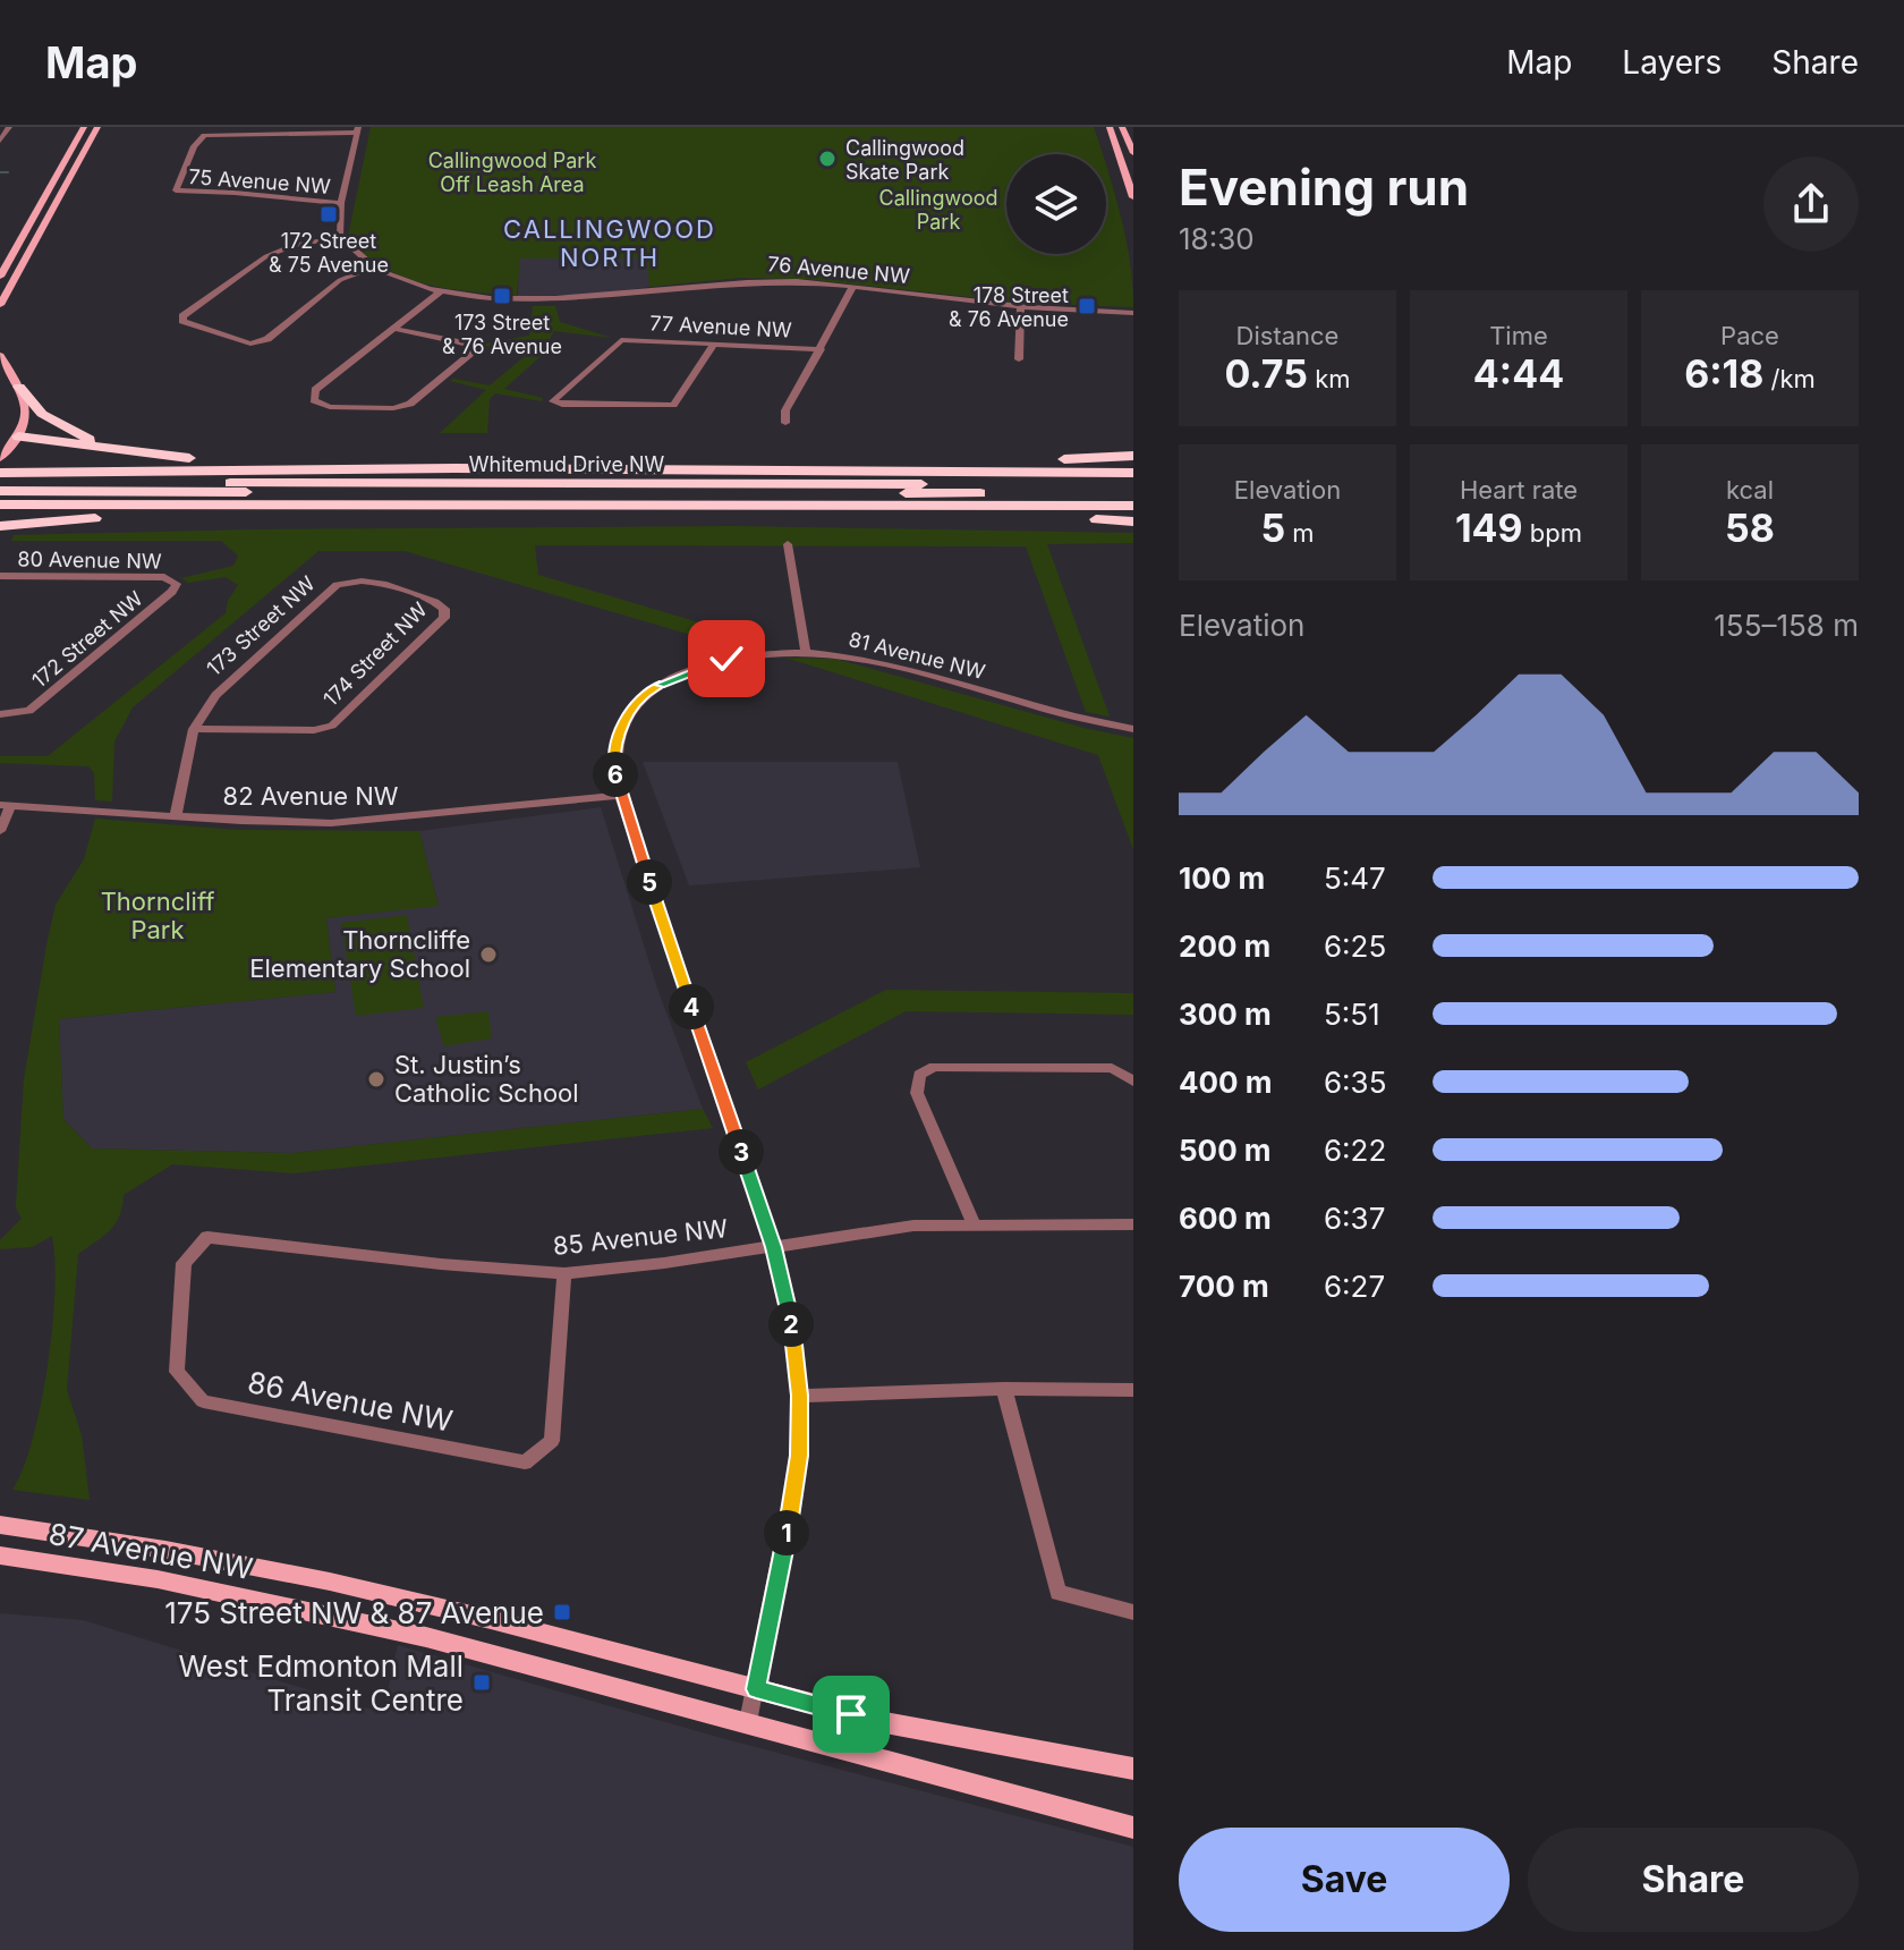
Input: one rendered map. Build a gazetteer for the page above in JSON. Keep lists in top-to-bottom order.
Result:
{
  "streets": {
    "highway": ["Whitemud Drive NW"],
    "main road": ["87 Avenue NW"],
    "street": [
      "75 Avenue NW",
      "76 Avenue NW",
      "77 Avenue NW",
      "80 Avenue NW",
      "173 Street NW",
      "172 Street NW",
      "174 Street NW",
      "81 Avenue NW",
      "82 Avenue NW",
      "85 Avenue NW",
      "86 Avenue NW"
    ]
  },
  "crossings": [
    ["80 Avenue NW", "172 Street NW"],
    ["173 Street NW", "174 Street NW"],
    ["173 Street NW", "82 Avenue NW"],
    ["81 Avenue NW", "82 Avenue NW"],
    ["85 Avenue NW", "86 Avenue NW"]
  ],
  "districts": ["CALLINGWOOD NORTH"],
  "parks": ["Callingwood Park Off Leash Area", "Callingwood Park", "Thorncliff Park"],
  "places": {
    "other": ["Callingwood Skate Park", "Thorncliffe Elementary School", "St. Justin’s Catholic School"],
    "transit": [
      "172 Street & 75 Avenue",
      "173 Street & 76 Avenue",
      "178 Street & 76 Avenue",
      "175 Street NW & 87 Avenue",
      "West Edmonton Mall Transit Centre"
    ]
  },
  "page": {
    "header": "Map",
    "nav": ["Map", "Layers", "Share"],
    "heading": ["Evening run", "18:30"],
    "stats": [
      ["Distance", "0.75 km"],
      ["Time", "4:44"],
      ["Pace", "6:18 /km"],
      ["Elevation", "5 m"],
      ["Heart rate", "149 bpm"],
      ["kcal", "58"]
    ],
    "chart": ["Elevation", "155–158 m"],
    "pins": [
      "6",
      "5",
      "4",
      "3",
      "2",
      "1"
    ],
    "list": [
      {
        "name": "100 m",
        "note": "5:47"
      },
      {
        "name": "200 m",
        "note": "6:25"
      },
      {
        "name": "300 m",
        "note": "5:51"
      },
      {
        "name": "400 m",
        "note": "6:35"
      },
      {
        "name": "500 m",
        "note": "6:22"
      },
      {
        "name": "600 m",
        "note": "6:37"
      },
      {
        "name": "700 m",
        "note": "6:27"
      }
    ],
    "buttons": ["Save", "Share"]
  }
}
